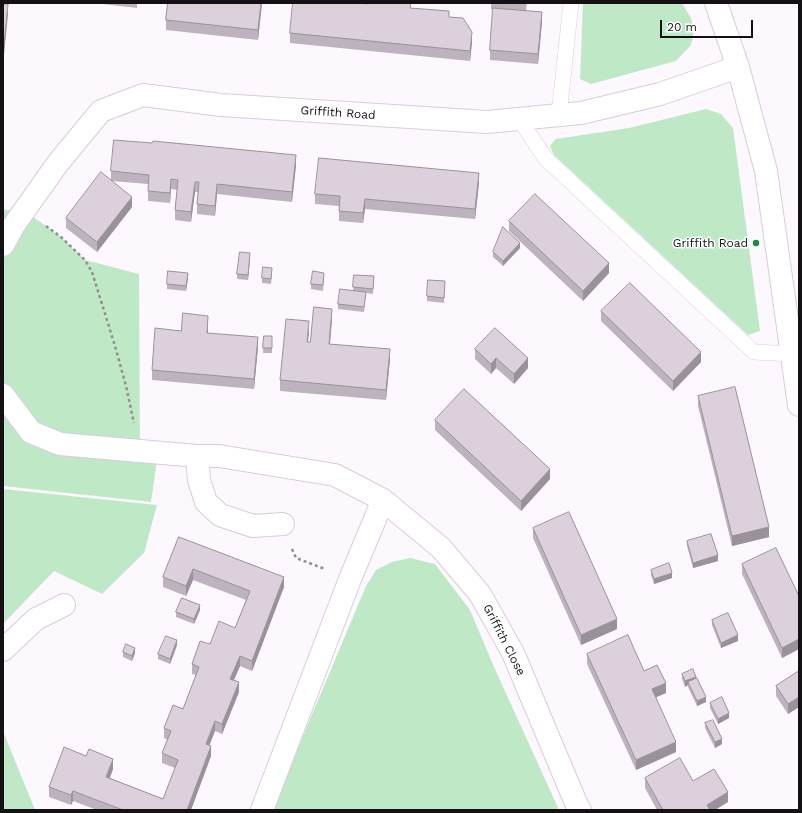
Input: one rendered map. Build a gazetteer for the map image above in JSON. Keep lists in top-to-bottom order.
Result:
{
  "streets": {
    "street": ["Griffith Road", "Griffith Close"]
  },
  "places": ["Griffith Road"],
  "scale_bar": "20 m"
}
